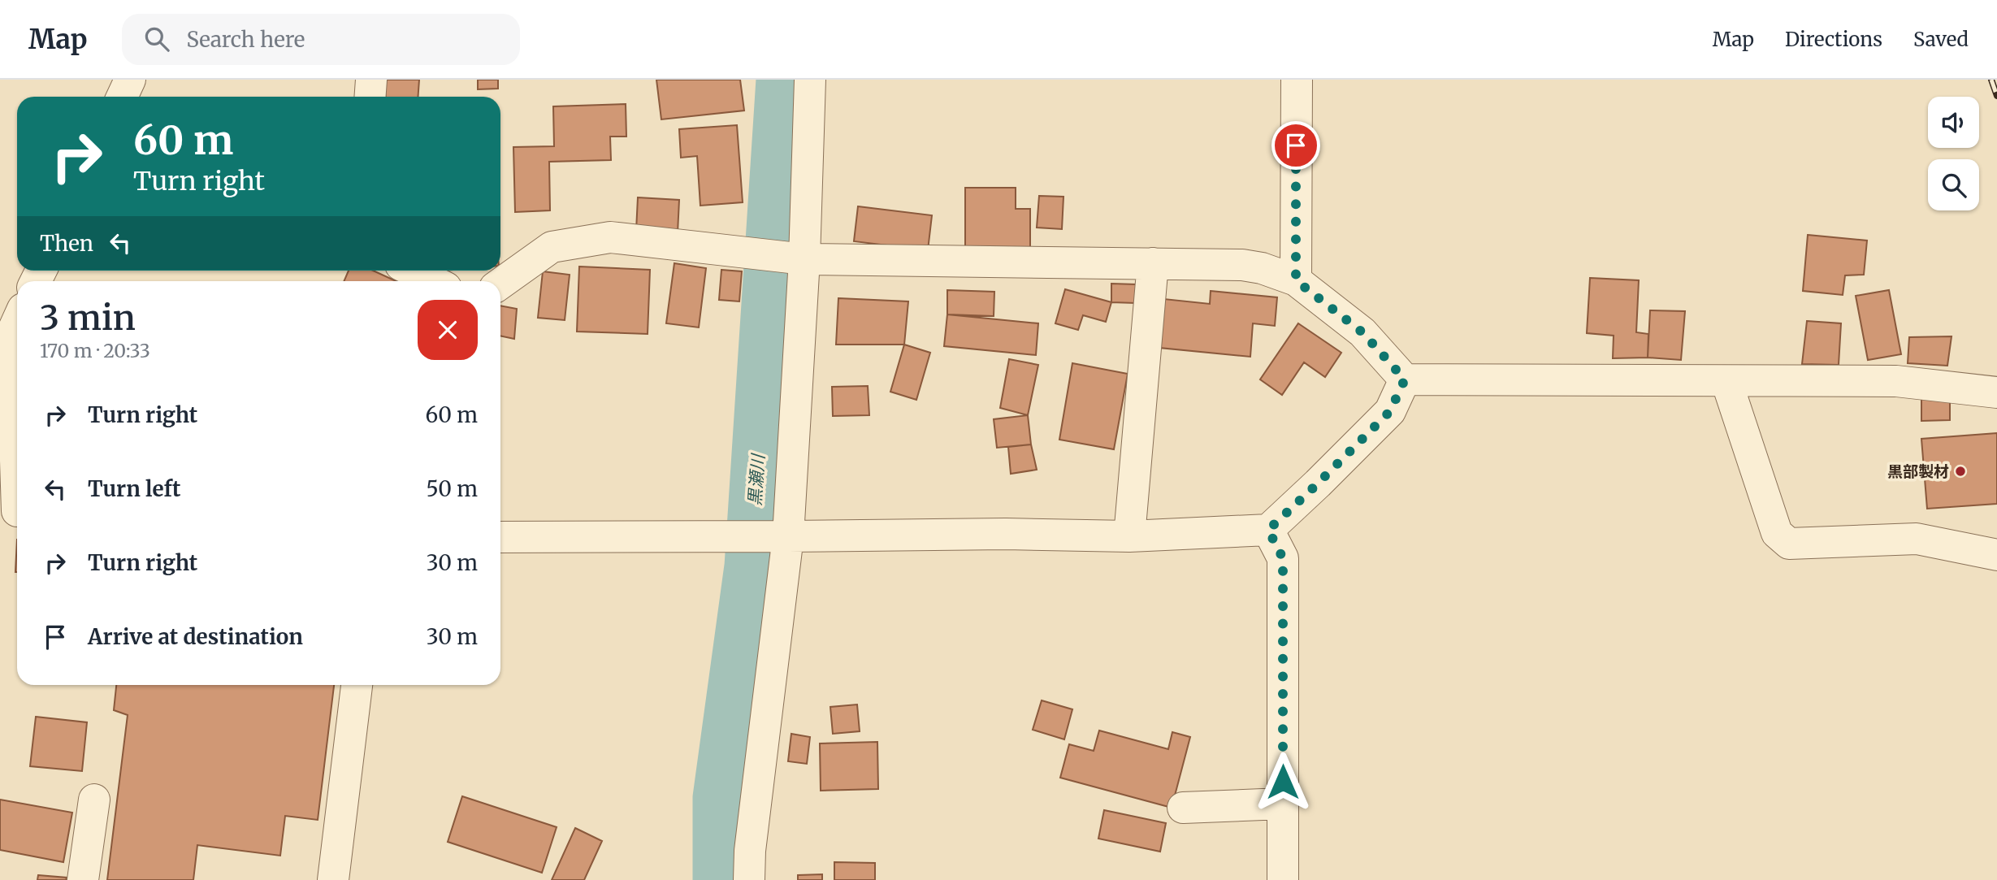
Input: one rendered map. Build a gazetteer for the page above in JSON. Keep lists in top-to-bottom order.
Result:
{
  "water": ["黒瀬川"],
  "places": ["黒部製材"],
  "page": {
    "header": "Map",
    "search": "Search here",
    "nav": ["Map", "Directions", "Saved"],
    "turn": ["60 m", "Turn right"],
    "then": "Then",
    "heading": ["3 min", "170 m · 20:33"],
    "list": [
      {
        "name": "Turn right",
        "value": "60 m"
      },
      {
        "name": "Turn left",
        "value": "50 m"
      },
      {
        "name": "Turn right",
        "value": "30 m"
      },
      {
        "name": "Arrive at destination",
        "value": "30 m"
      }
    ]
  }
}
